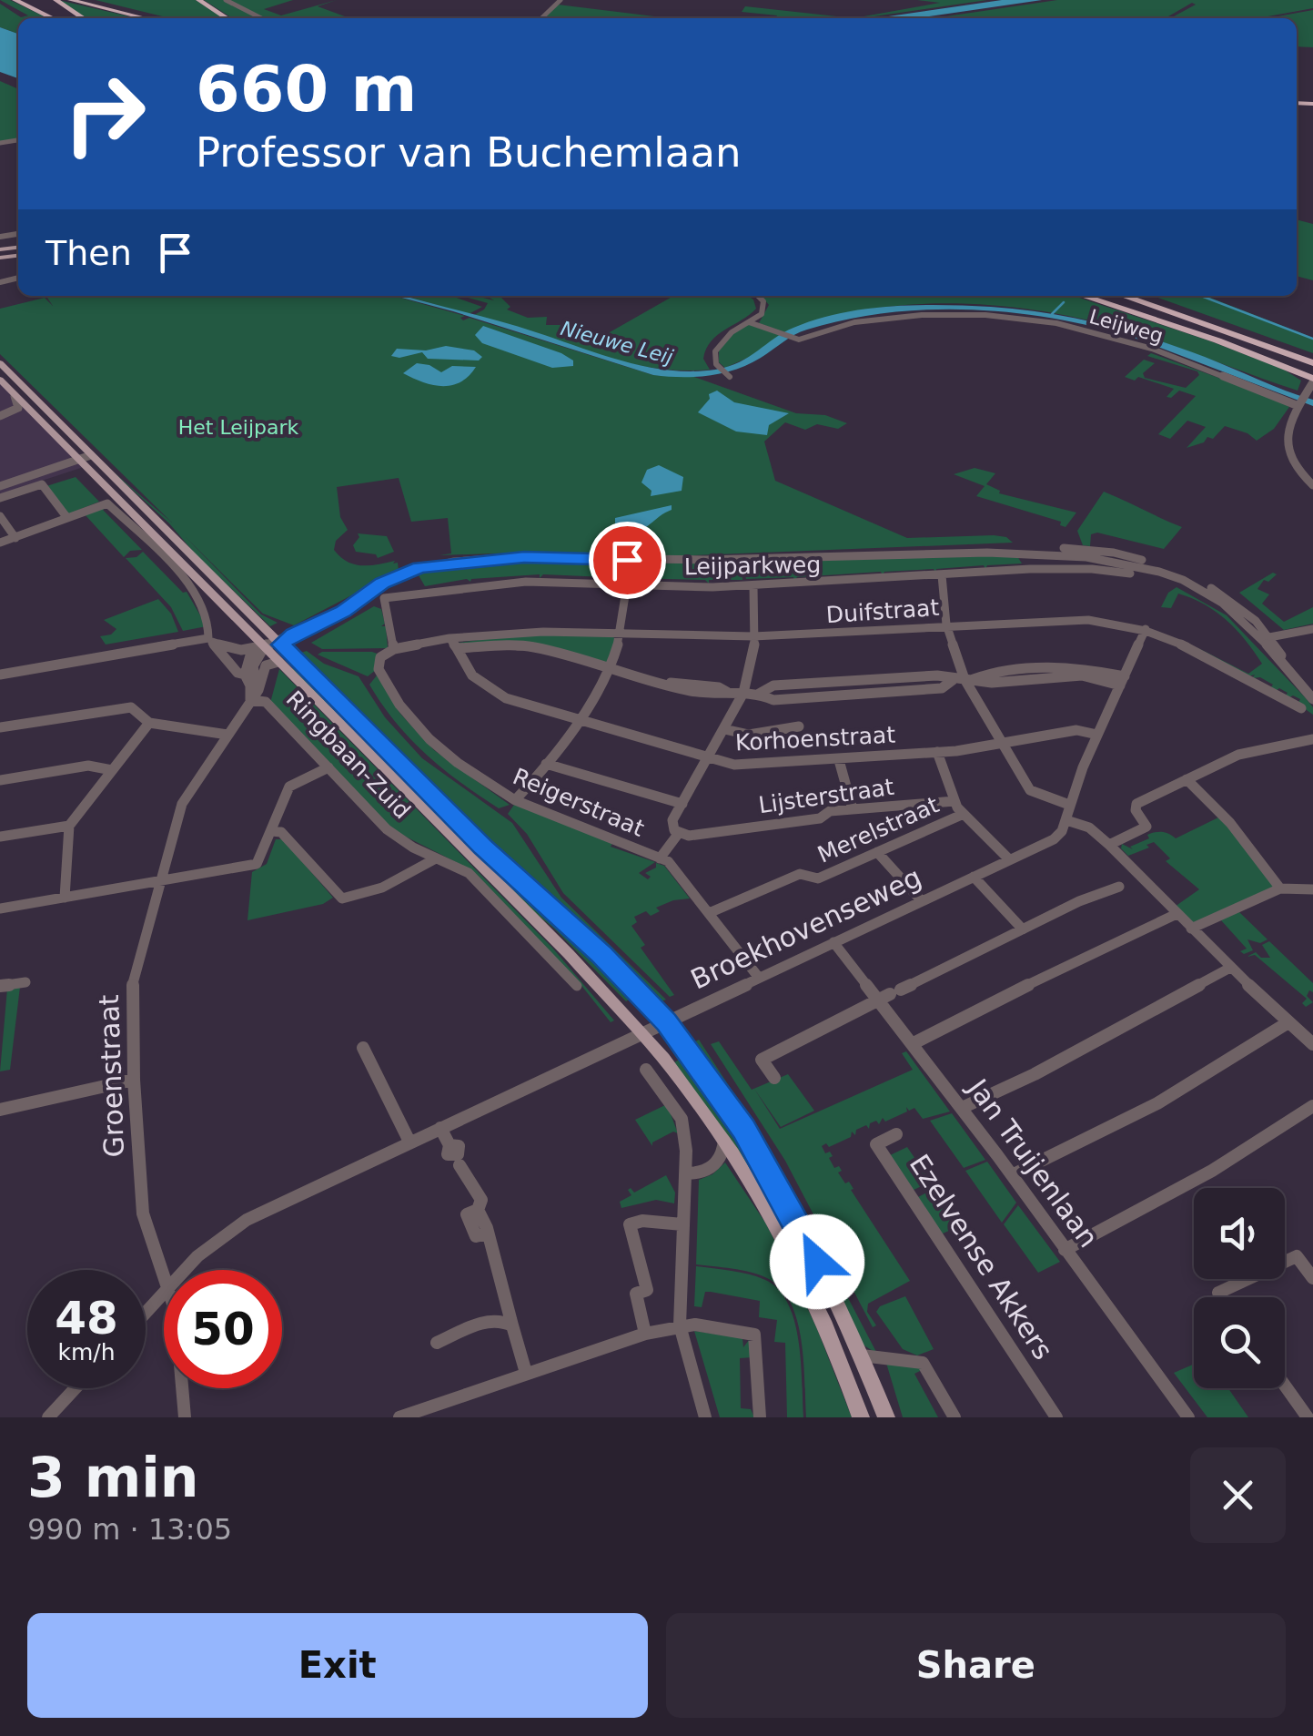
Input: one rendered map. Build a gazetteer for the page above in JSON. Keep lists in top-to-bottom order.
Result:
{
  "streets": {
    "main road": ["Ringbaan-Zuid"],
    "street": [
      "Leijweg",
      "Leijparkweg",
      "Duifstraat",
      "Korhoenstraat",
      "Lijsterstraat",
      "Reigerstraat",
      "Merelstraat",
      "Broekhovenseweg",
      "Groenstraat",
      "Jan Truijenlaan",
      "Ezelvense Akkers"
    ]
  },
  "crossings": [
    ["Leijparkweg", "Reigerstraat"],
    ["Duifstraat", "Korhoenstraat"],
    ["Ringbaan-Zuid", "Broekhovenseweg"],
    ["Ringbaan-Zuid", "Groenstraat"],
    ["Broekhovenseweg", "Jan Truijenlaan"]
  ],
  "water": ["Nieuwe Leij"],
  "parks": ["Het Leijpark"],
  "page": {
    "turn": ["660 m", "Professor van Buchemlaan"],
    "then": "Then",
    "speed": "48 km/h",
    "limit": "50",
    "heading": ["3 min", "990 m · 13:05"],
    "buttons": ["Exit", "Share"]
  }
}
